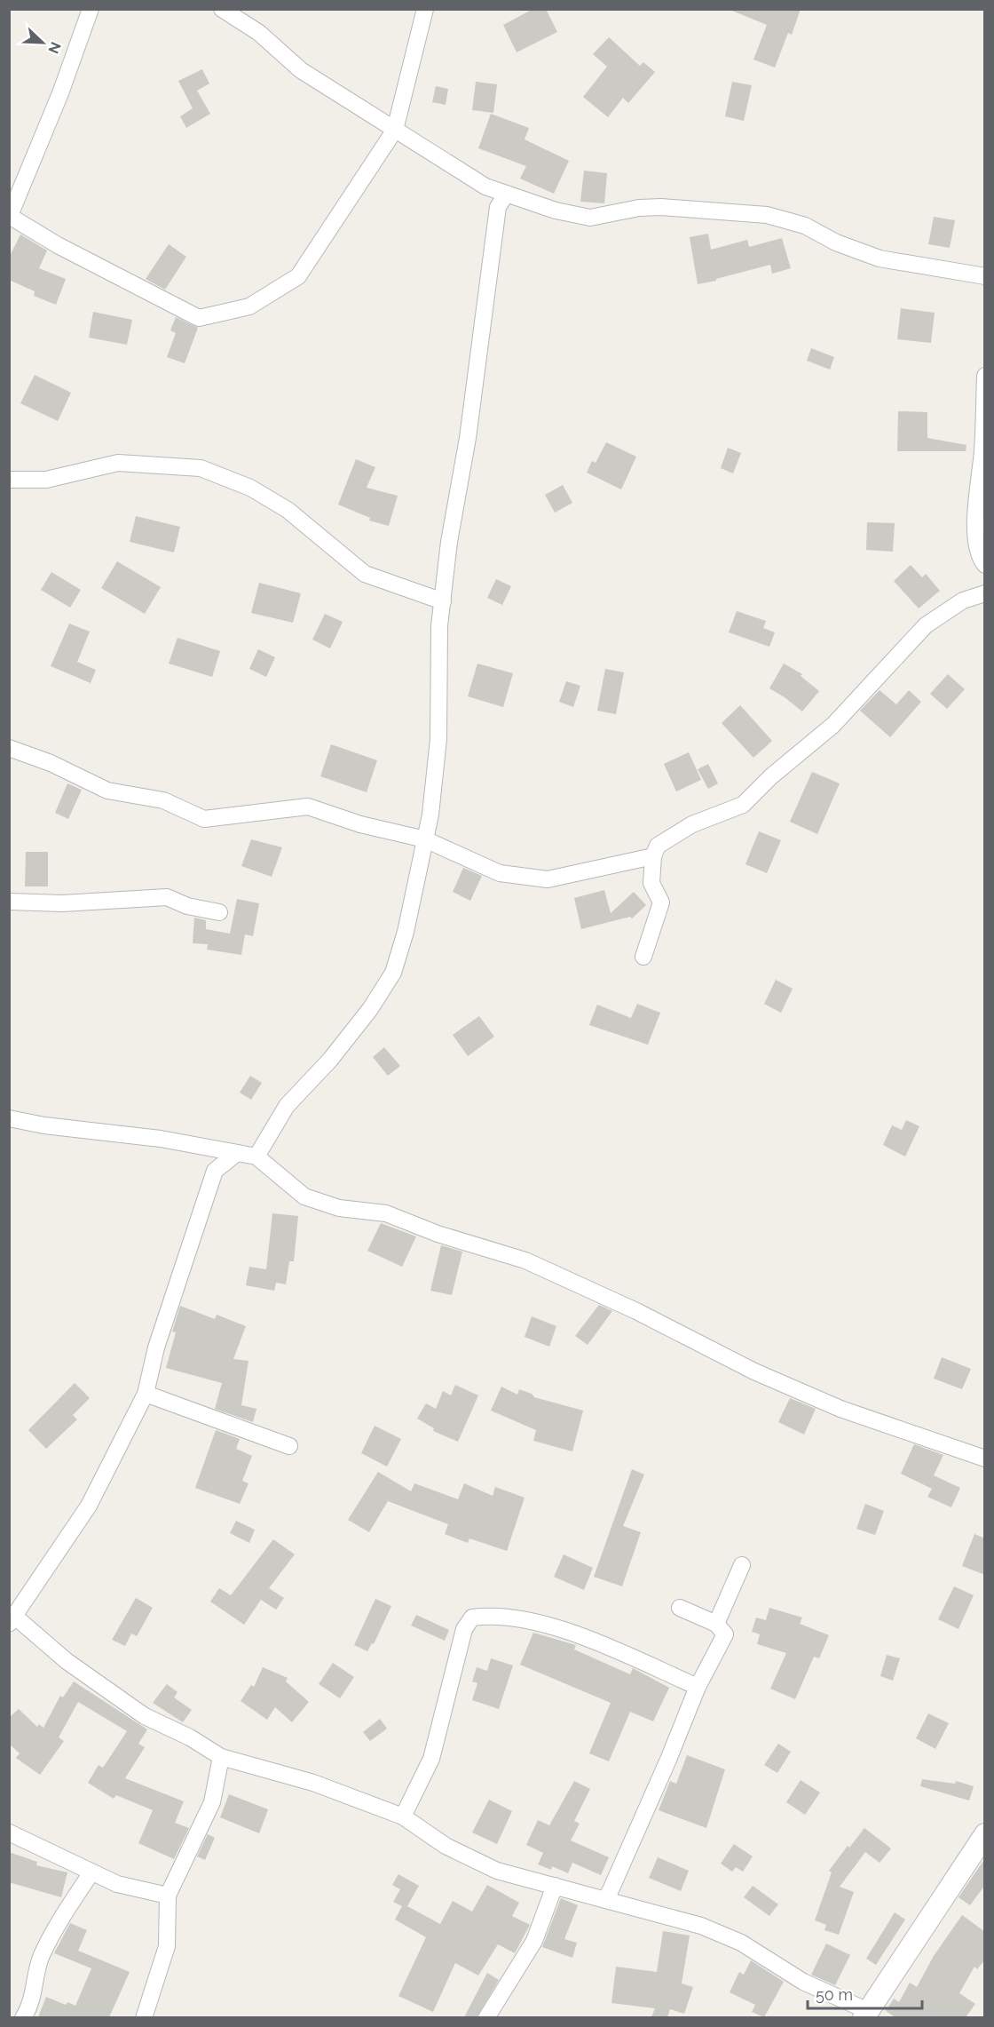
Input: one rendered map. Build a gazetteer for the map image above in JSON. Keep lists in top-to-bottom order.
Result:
{
  "scale_bar": "50 m",
  "north": "bottom right"
}
